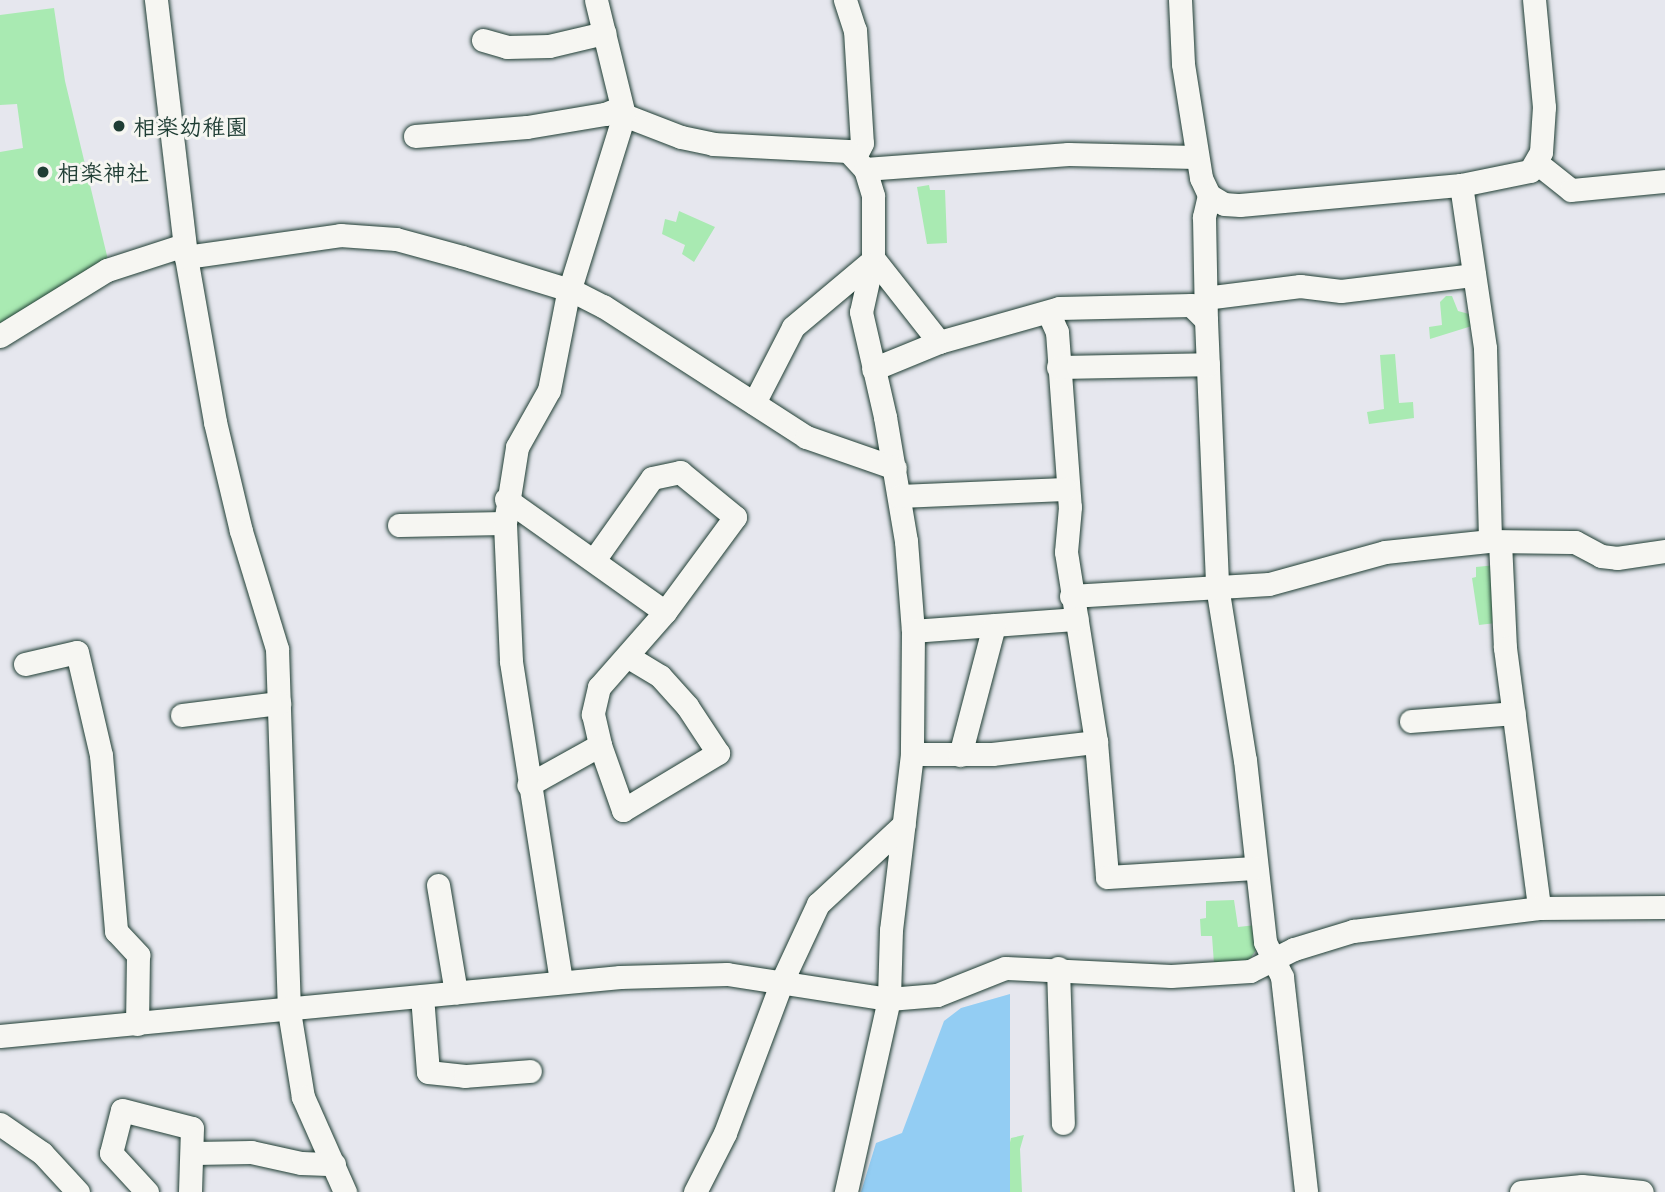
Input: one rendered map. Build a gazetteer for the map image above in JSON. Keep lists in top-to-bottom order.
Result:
{
  "places": ["相楽幼稚園", "相楽神社"]
}
